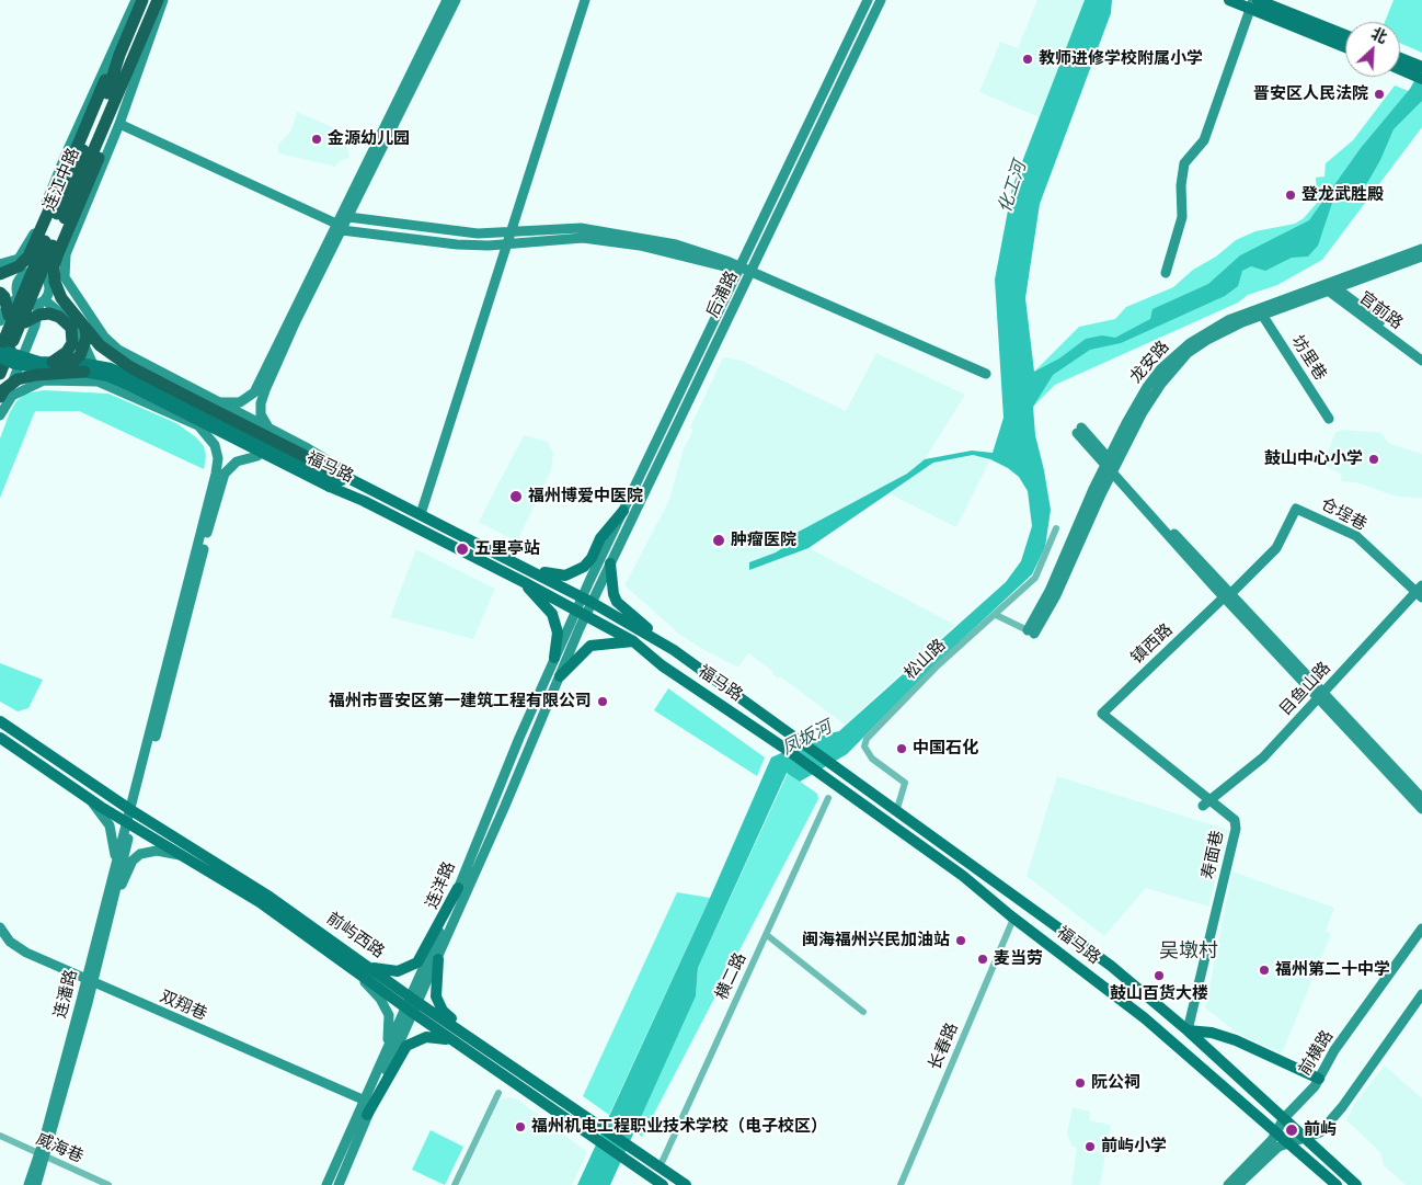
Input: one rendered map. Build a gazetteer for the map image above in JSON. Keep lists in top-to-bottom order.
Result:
{
  "streets": {
    "highway": ["连江中路"],
    "main road": [
      "后浦路",
      "官前路",
      "坊里巷",
      "龙安路",
      "福马路",
      "仓埕巷",
      "镇西路",
      "目鱼山路",
      "寿面巷",
      "连洋路",
      "前屿西路",
      "连潘路",
      "双翔巷",
      "前横路"
    ],
    "street": [
      "松山路",
      "横二路",
      "长春路",
      "威海巷"
    ]
  },
  "crossings": [
    ["连江中路", "福马路"],
    ["后浦路", "福马路"],
    ["后浦路", "连洋路"],
    ["官前路", "龙安路"],
    ["坊里巷", "龙安路"],
    ["福马路", "松山路"],
    ["福马路", "寿面巷"],
    ["福马路", "连洋路"],
    ["福马路", "长春路"],
    ["福马路", "前横路"],
    ["仓埕巷", "镇西路"],
    ["仓埕巷", "目鱼山路"],
    ["镇西路", "寿面巷"],
    ["目鱼山路", "寿面巷"],
    ["连洋路", "前屿西路"],
    ["连洋路", "双翔巷"],
    ["前屿西路", "横二路"],
    ["前屿西路", "连潘路"],
    ["连潘路", "双翔巷"],
    ["连潘路", "威海巷"]
  ],
  "districts": ["吴墩村"],
  "water": ["化工河", "凤坂河"],
  "places": [
    "教师进修学校附属小学",
    "晋安区人民法院",
    "金源幼儿园",
    "登龙武胜殿",
    "鼓山中心小学",
    "福州博爱中医院",
    "肿瘤医院",
    "五里亭站",
    "福州市晋安区第一建筑工程有限公司",
    "中国石化",
    "闽海福州兴民加油站",
    "麦当劳",
    "福州第二十中学",
    "鼓山百货大楼",
    "阮公祠",
    "福州机电工程职业技术学校（电子校区）",
    "前屿",
    "前屿小学"
  ],
  "north": "top right"
}
